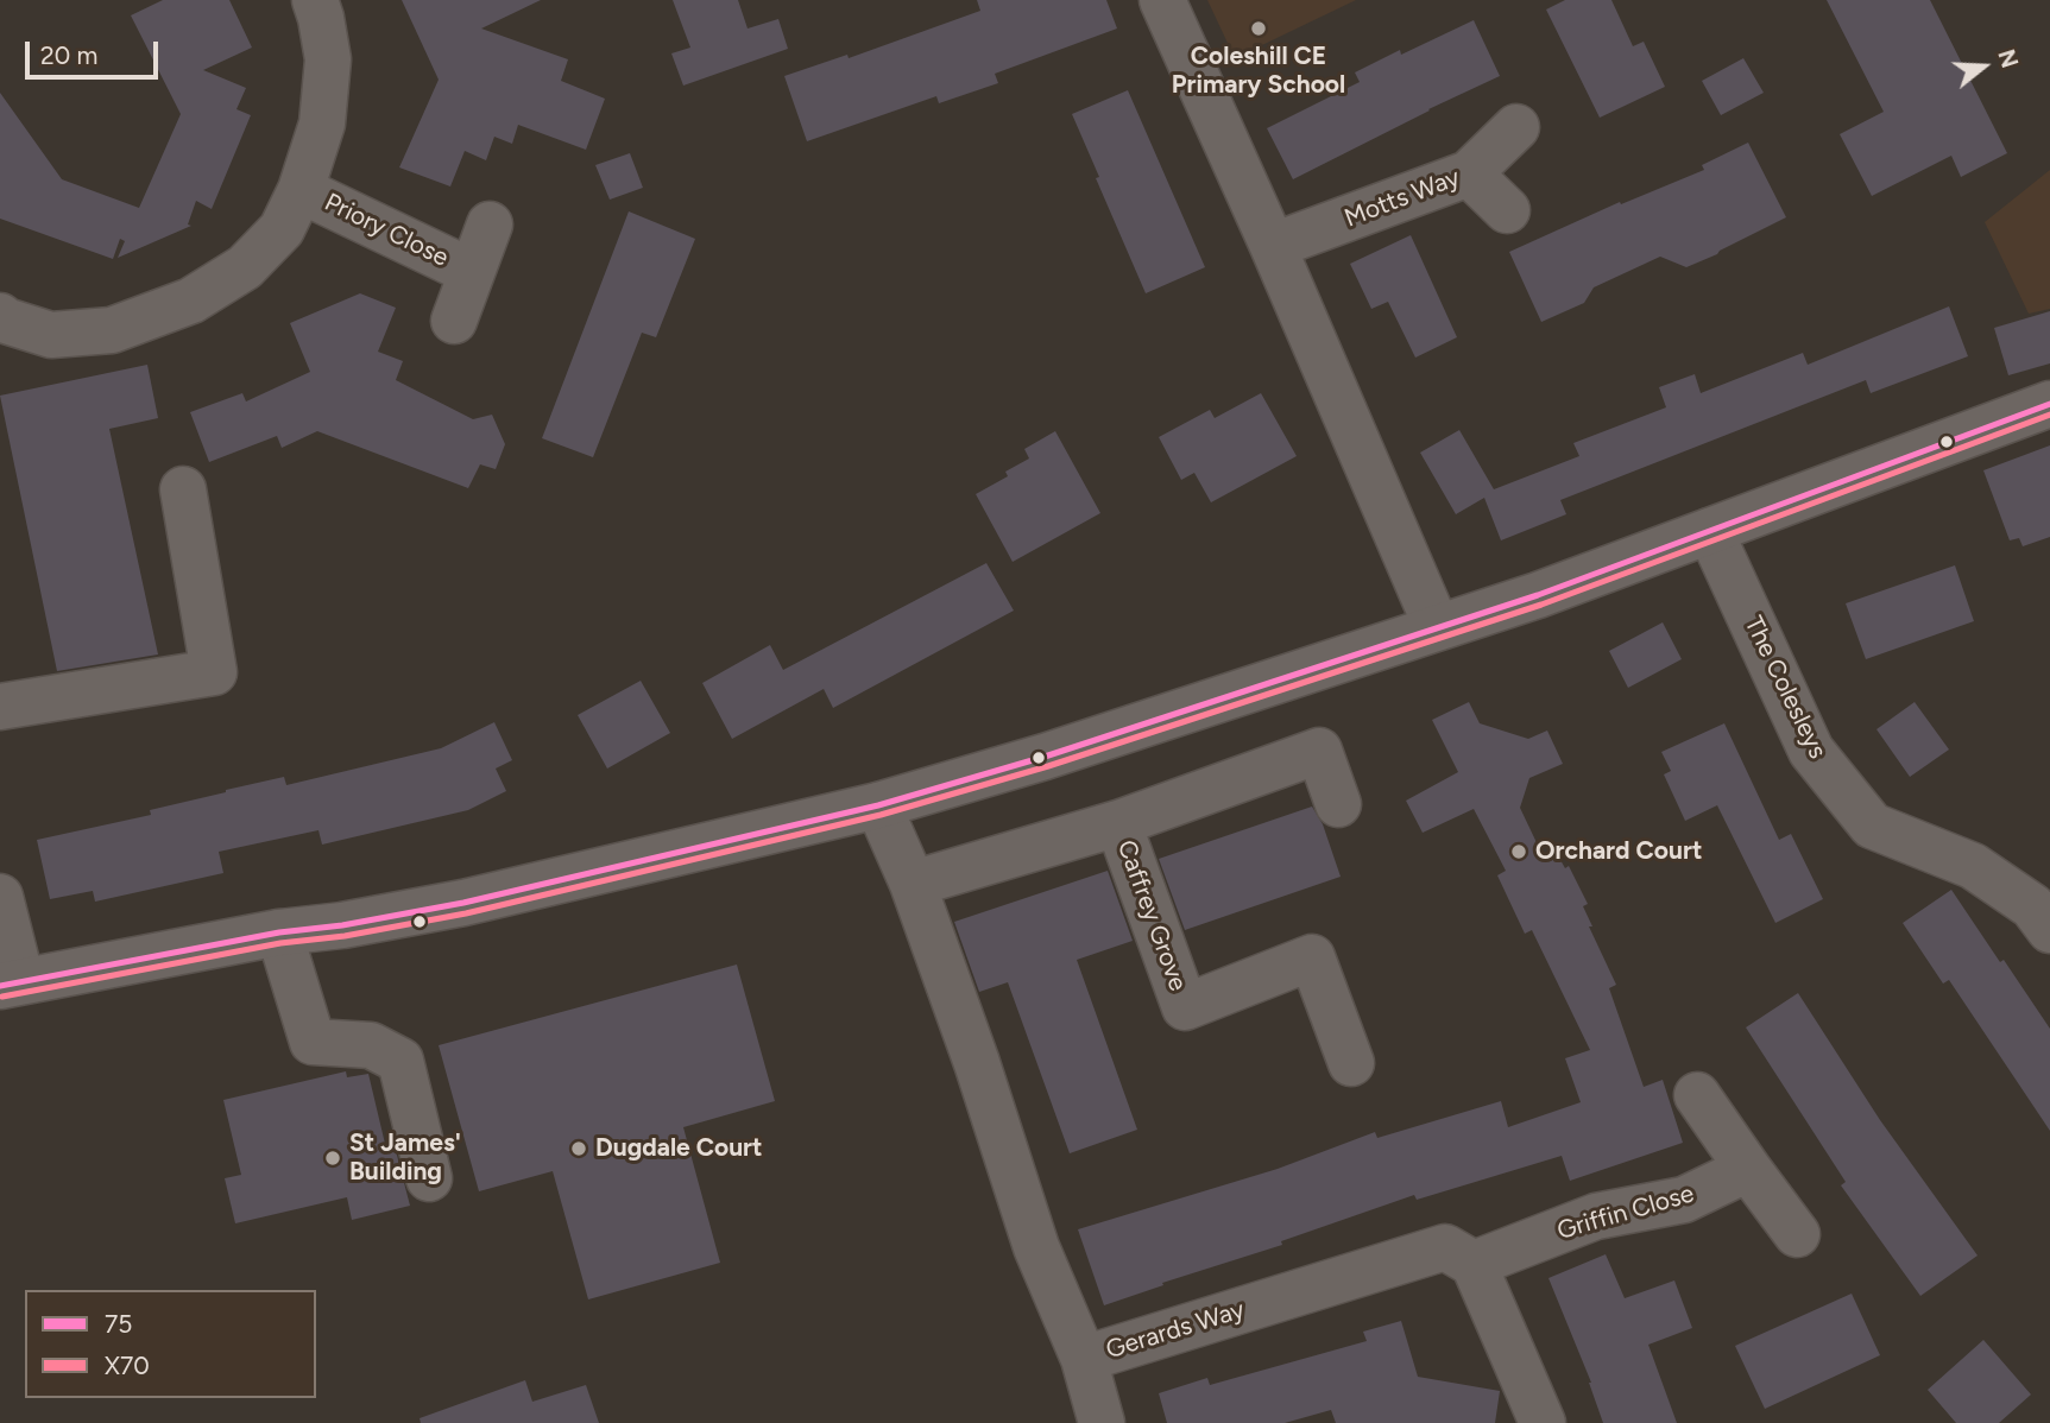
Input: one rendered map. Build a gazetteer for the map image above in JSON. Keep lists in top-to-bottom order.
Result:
{
  "streets": {
    "street": [
      "Motts Way",
      "Priory Close",
      "The Colesleys",
      "Caffrey Grove",
      "Griffin Close",
      "Gerards Way"
    ]
  },
  "crossings": [
    ["Caffrey Grove", "Gerards Way"],
    ["Griffin Close", "Gerards Way"]
  ],
  "places": [
    "Coleshill CE Primary School",
    "Orchard Court",
    "Dugdale Court",
    "St James' Building"
  ],
  "lines": ["transit line 75", "transit line X70"],
  "legend": ["75", "X70"],
  "scale_bar": "20 m",
  "north": "right"
}
